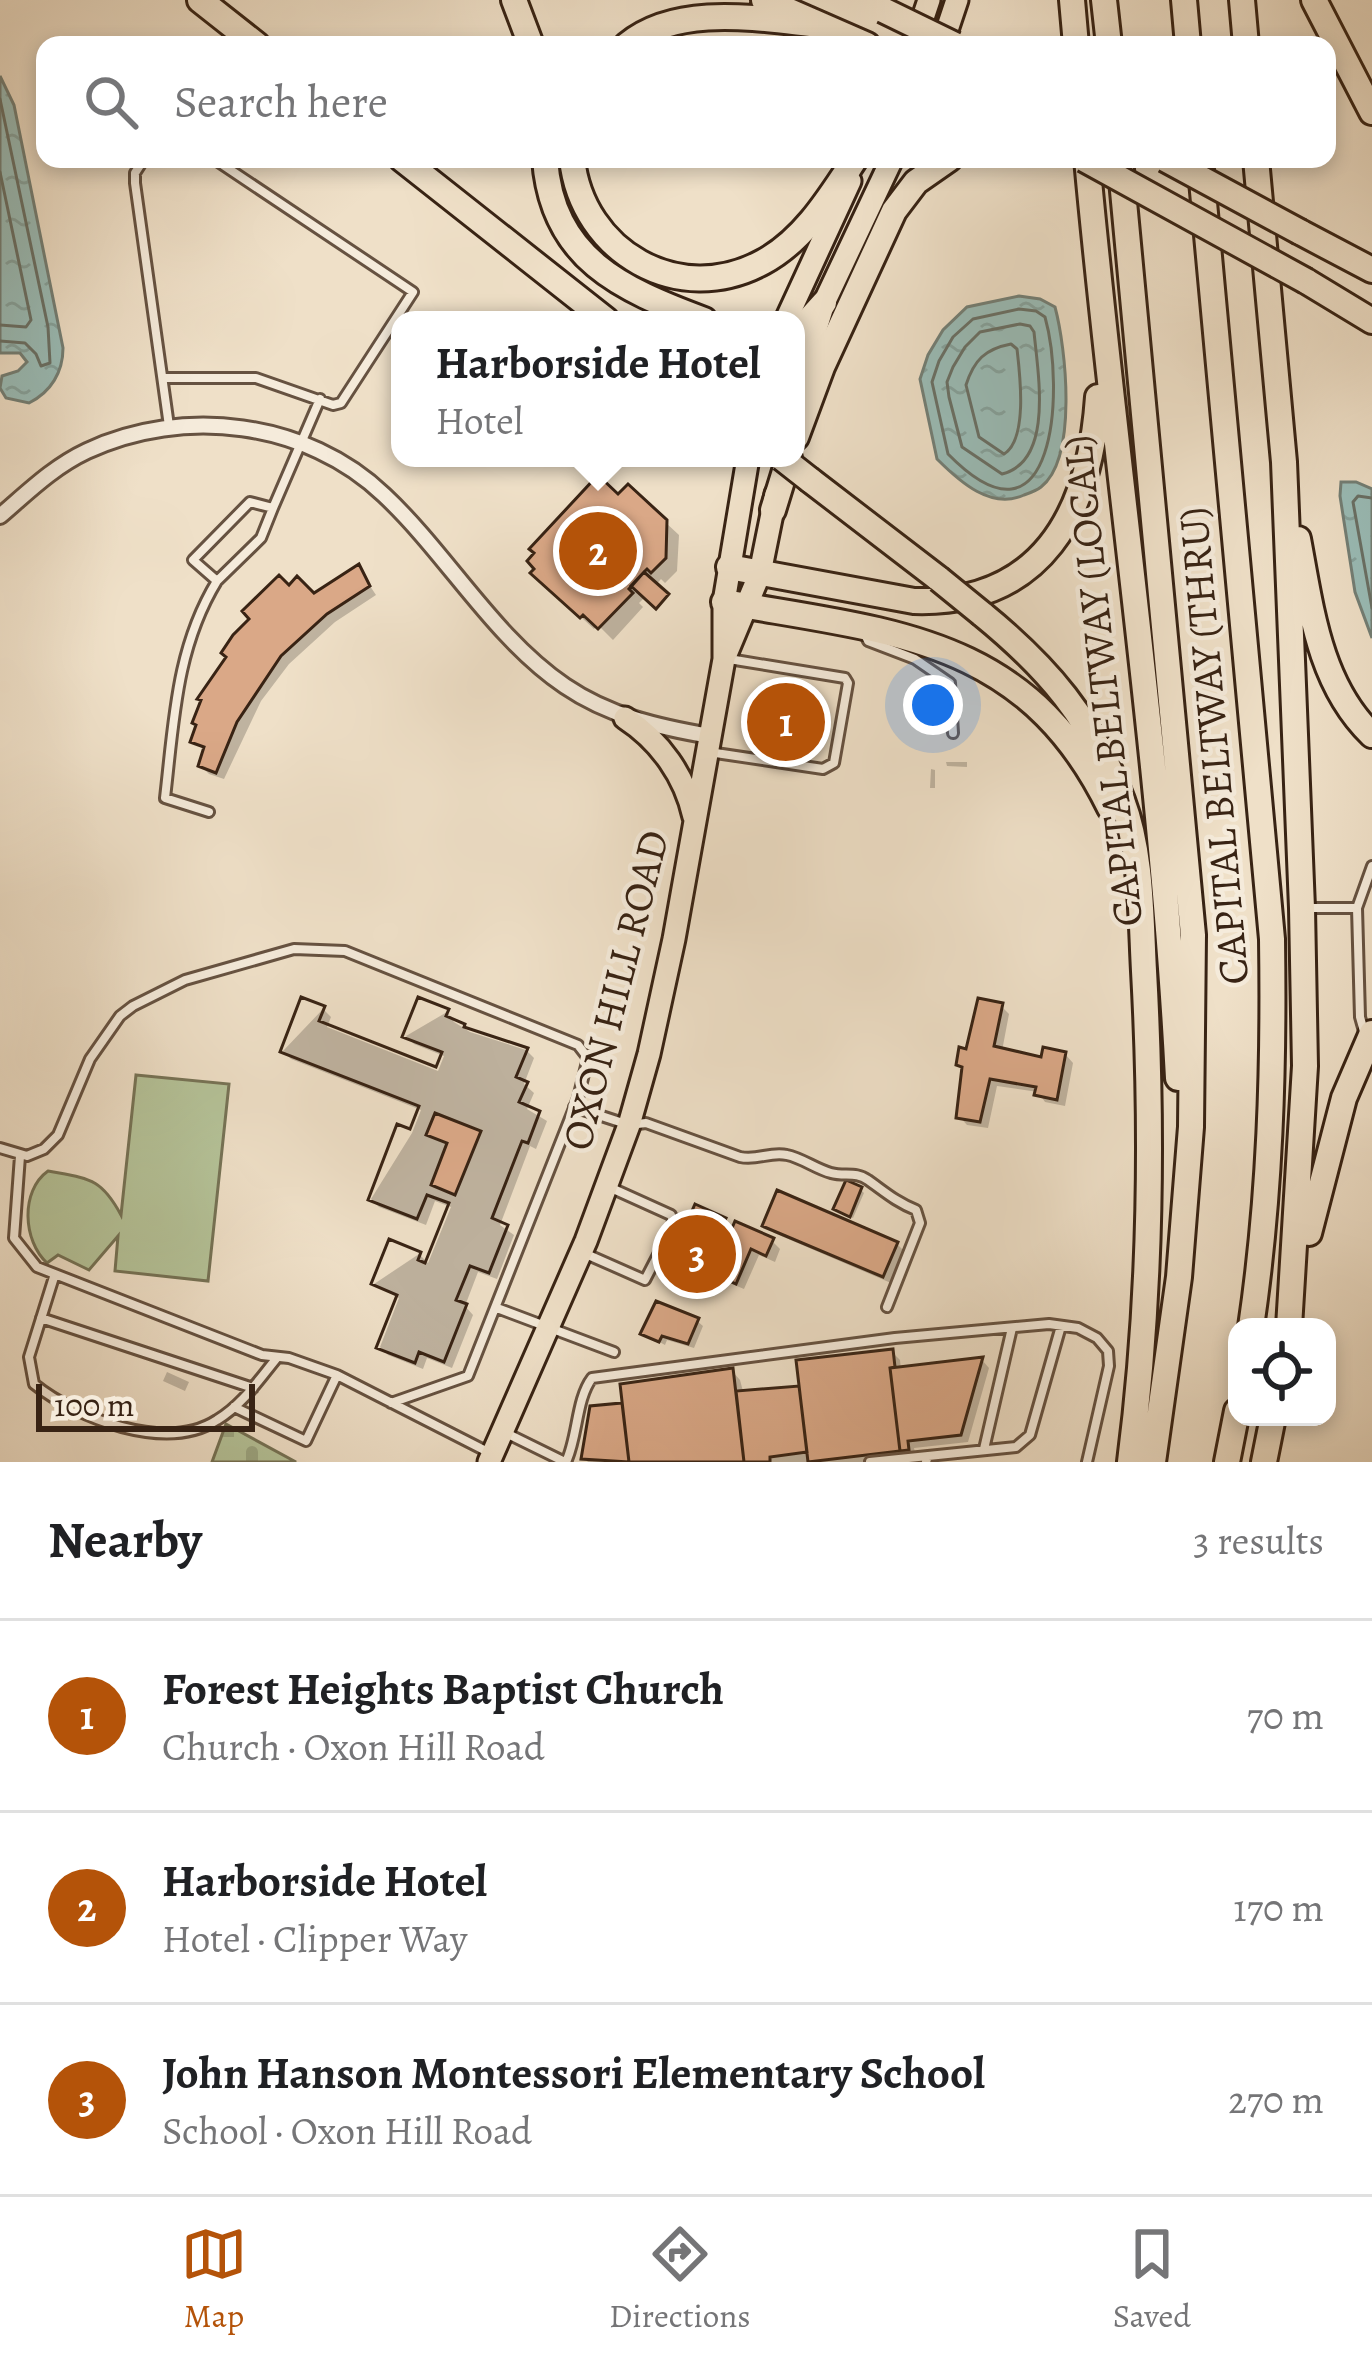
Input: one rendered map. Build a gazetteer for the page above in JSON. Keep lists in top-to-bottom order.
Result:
{
  "streets": {
    "highway": ["CAPITAL BELTWAY (LOCAL)", "CAPITAL BELTWAY (THRU)"],
    "main road": ["OXON HILL ROAD"]
  },
  "crossings": [
    ["CAPITAL BELTWAY (LOCAL)", "CAPITAL BELTWAY (THRU)"]
  ],
  "scale_bar": "100 m",
  "page": {
    "search": "Search here",
    "popup": ["Harborside Hotel", "Hotel"],
    "pins": ["2", "1", "3"],
    "scale": "100 m",
    "heading": ["Nearby", "3 results"],
    "list": [
      {
        "mark": "1",
        "name": "Forest Heights Baptist Church",
        "note": "Church · Oxon Hill Road",
        "value": "70 m"
      },
      {
        "mark": "2",
        "name": "Harborside Hotel",
        "note": "Hotel · Clipper Way",
        "value": "170 m"
      },
      {
        "mark": "3",
        "name": "John Hanson Montessori Elementary School",
        "note": "School · Oxon Hill Road",
        "value": "270 m"
      }
    ],
    "nav": ["Map", "Directions", "Saved"]
  }
}
